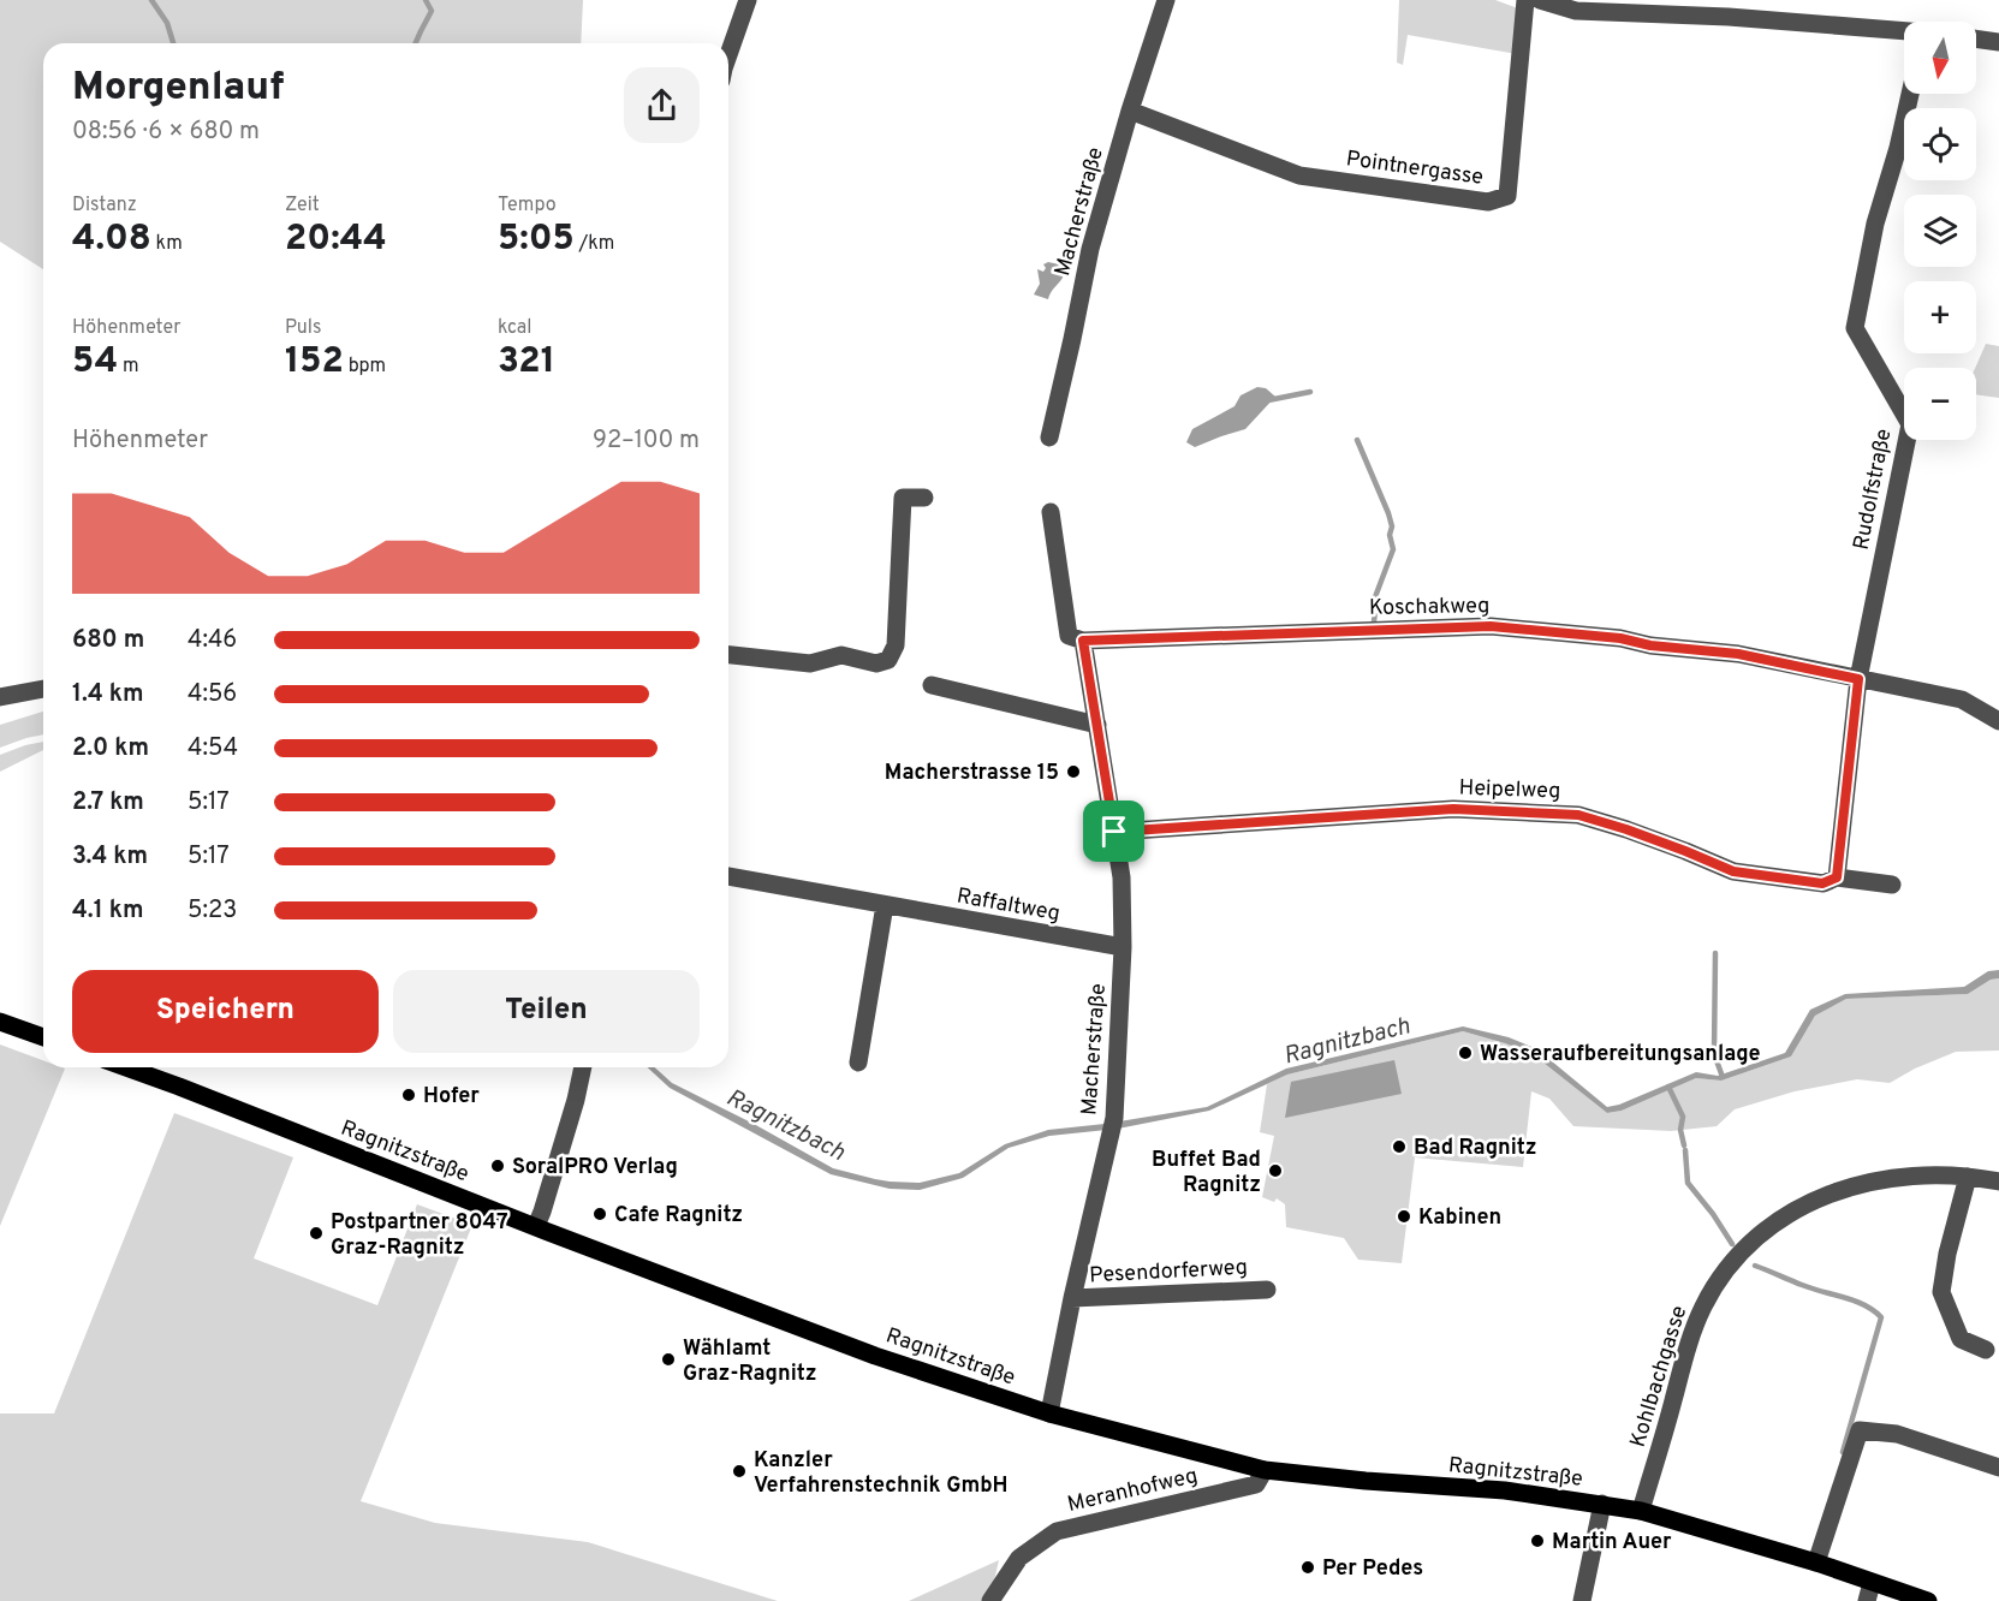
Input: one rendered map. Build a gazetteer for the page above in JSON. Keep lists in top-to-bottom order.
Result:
{
  "streets": {
    "main road": ["Ragnitzstraße"],
    "street": [
      "Pointnergasse",
      "Macherstraße",
      "Rudolfstraße",
      "Koschakweg",
      "Heipelweg",
      "Raffaltweg",
      "Pesendorferweg",
      "Kohlbachgasse",
      "Meranhofweg"
    ]
  },
  "crossings": [
    ["Pointnergasse", "Macherstraße"],
    ["Macherstraße", "Koschakweg"],
    ["Macherstraße", "Heipelweg"],
    ["Macherstraße", "Raffaltweg"],
    ["Macherstraße", "Ragnitzstraße"],
    ["Macherstraße", "Pesendorferweg"],
    ["Rudolfstraße", "Koschakweg"],
    ["Ragnitzstraße", "Kohlbachgasse"],
    ["Ragnitzstraße", "Meranhofweg"]
  ],
  "water": ["Ragnitzbach"],
  "places": [
    "Macherstrasse 15",
    "Wasseraufbereitungsanlage",
    "Hofer",
    "Bad Ragnitz",
    "SoralPRO Verlag",
    "Buffet Bad Ragnitz",
    "Cafe Ragnitz",
    "Kabinen",
    "Postpartner 8047 Graz-Ragnitz",
    "Wählamt Graz-Ragnitz",
    "Kanzler Verfahrenstechnik GmbH",
    "Martin Auer",
    "Per Pedes"
  ],
  "north": "bottom",
  "page": {
    "map_buttons": ["+", "−"],
    "heading": ["Morgenlauf", "08:56 · 6 × 680 m"],
    "stats": [
      ["Distanz", "4.08 km"],
      ["Zeit", "20:44"],
      ["Tempo", "5:05 /km"],
      ["Höhenmeter", "54 m"],
      ["Puls", "152 bpm"],
      ["kcal", "321"]
    ],
    "chart": ["Höhenmeter", "92–100 m"],
    "list": [
      {
        "name": "680 m",
        "note": "4:46"
      },
      {
        "name": "1.4 km",
        "note": "4:56"
      },
      {
        "name": "2.0 km",
        "note": "4:54"
      },
      {
        "name": "2.7 km",
        "note": "5:17"
      },
      {
        "name": "3.4 km",
        "note": "5:17"
      },
      {
        "name": "4.1 km",
        "note": "5:23"
      }
    ],
    "buttons": ["Speichern", "Teilen"]
  }
}
